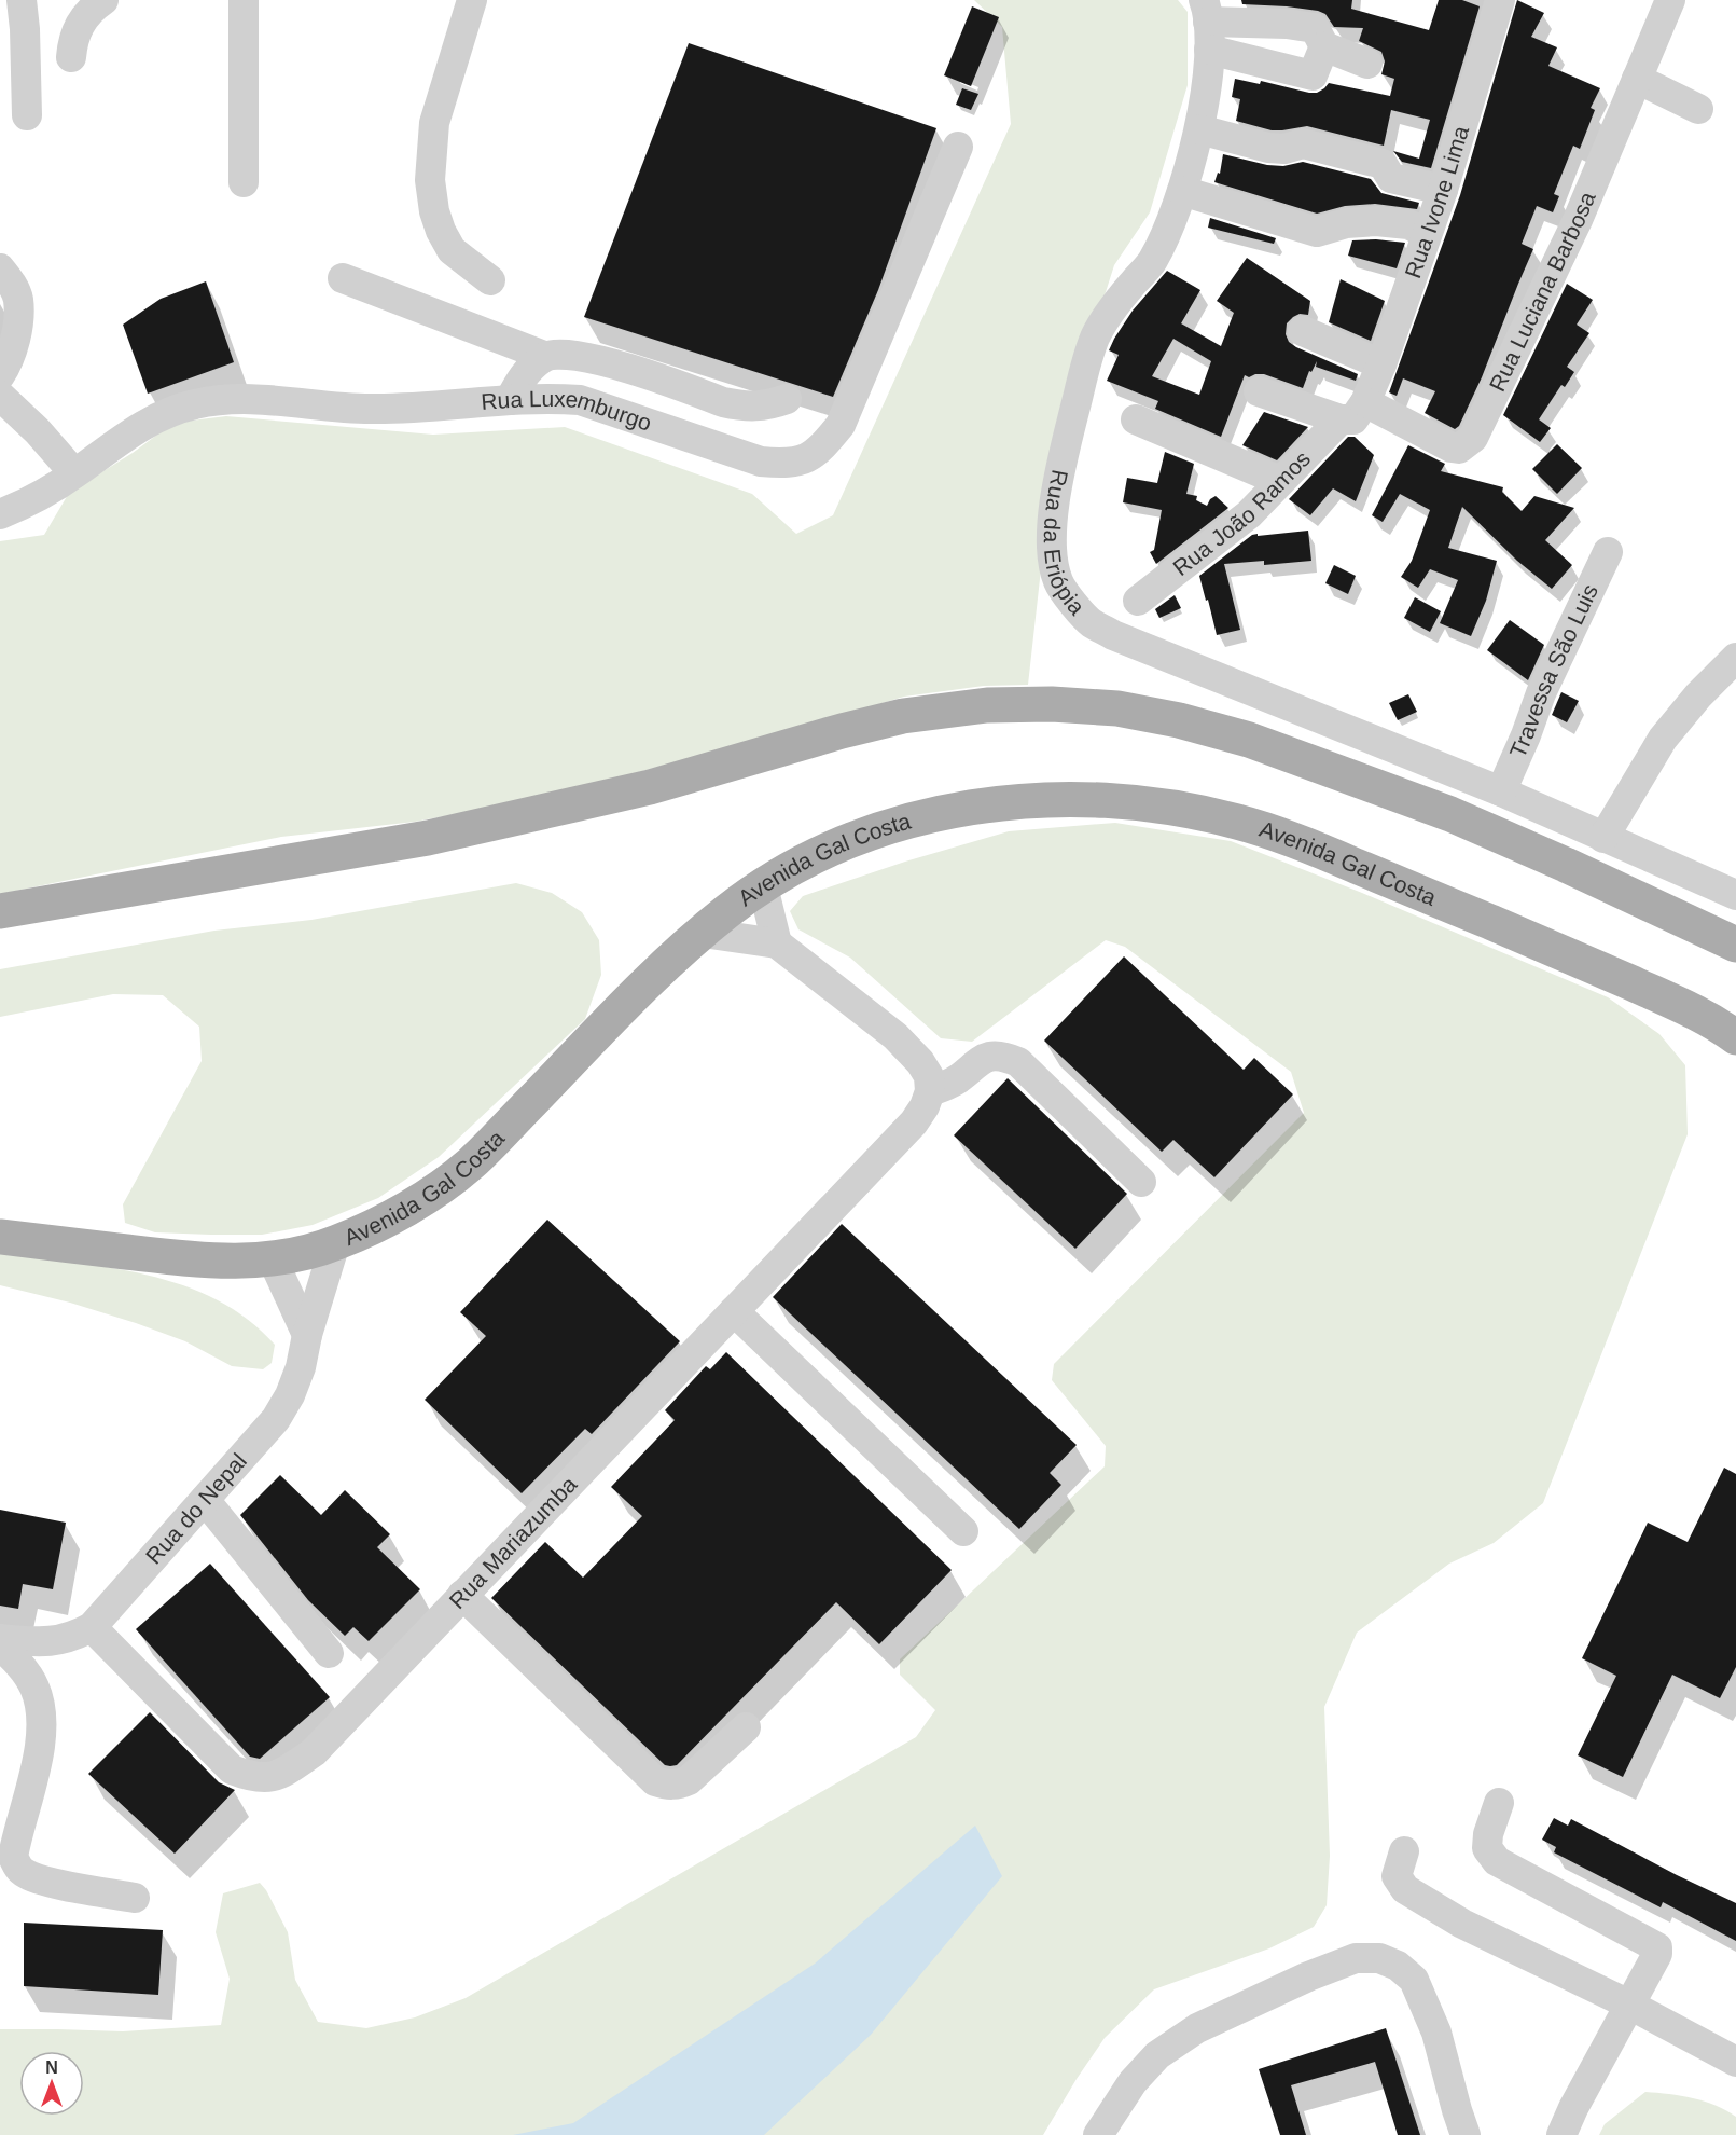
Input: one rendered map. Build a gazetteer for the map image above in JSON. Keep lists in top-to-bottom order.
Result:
{
  "streets": {
    "main road": ["Avenida Gal Costa"],
    "street": [
      "Rua Ivone Lima",
      "Rua Luciana Barbosa",
      "Rua Luxemburgo",
      "Rua João Ramos",
      "Rua da Eriópia",
      "Travessa São Luis",
      "Rua do Nepal",
      "Rua Mariazumba"
    ]
  },
  "crossings": [
    ["Rua Ivone Lima", "Rua Luciana Barbosa"],
    ["Rua da Eriópia", "Travessa São Luis"],
    ["Avenida Gal Costa", "Rua do Nepal"],
    ["Rua do Nepal", "Rua Mariazumba"]
  ],
  "north": "top"
}
